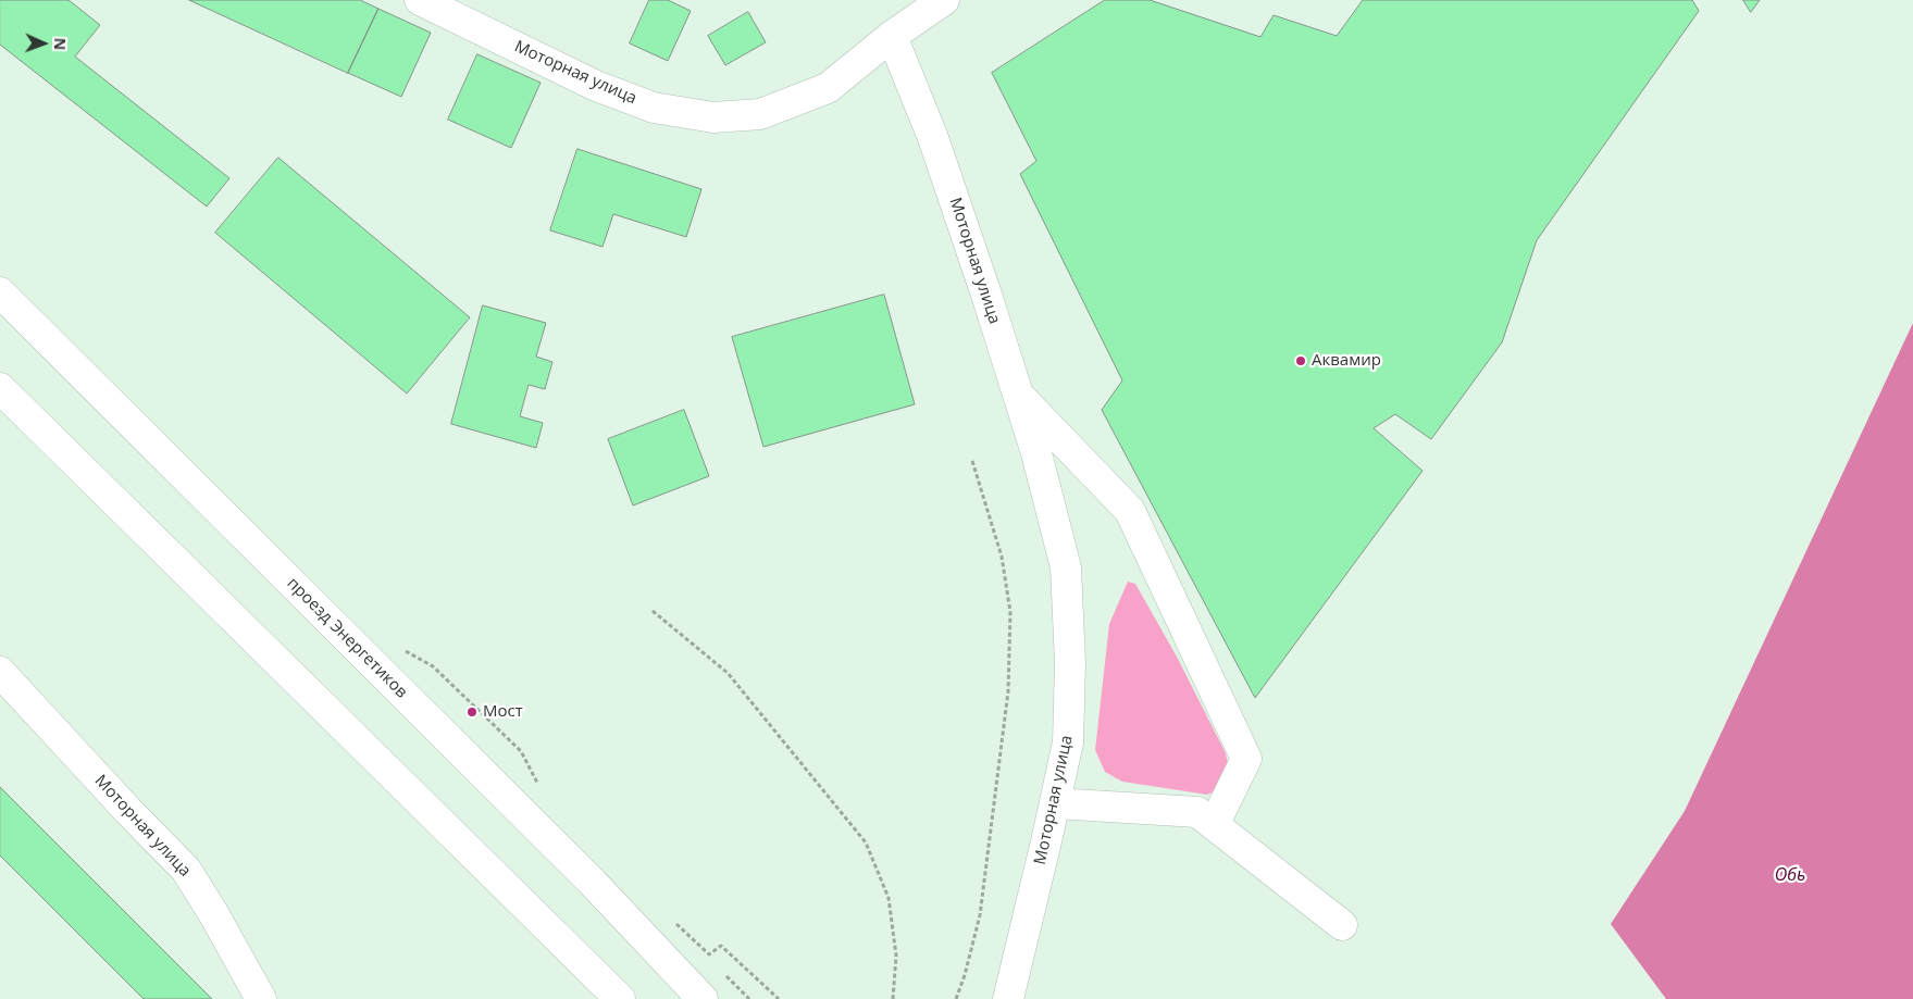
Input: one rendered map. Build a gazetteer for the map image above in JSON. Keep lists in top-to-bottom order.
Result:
{
  "streets": {
    "street": ["Моторная улица", "проезд Энергетиков"]
  },
  "water": ["Обь"],
  "places": ["Аквамир", "Мост"],
  "north": "right"
}
